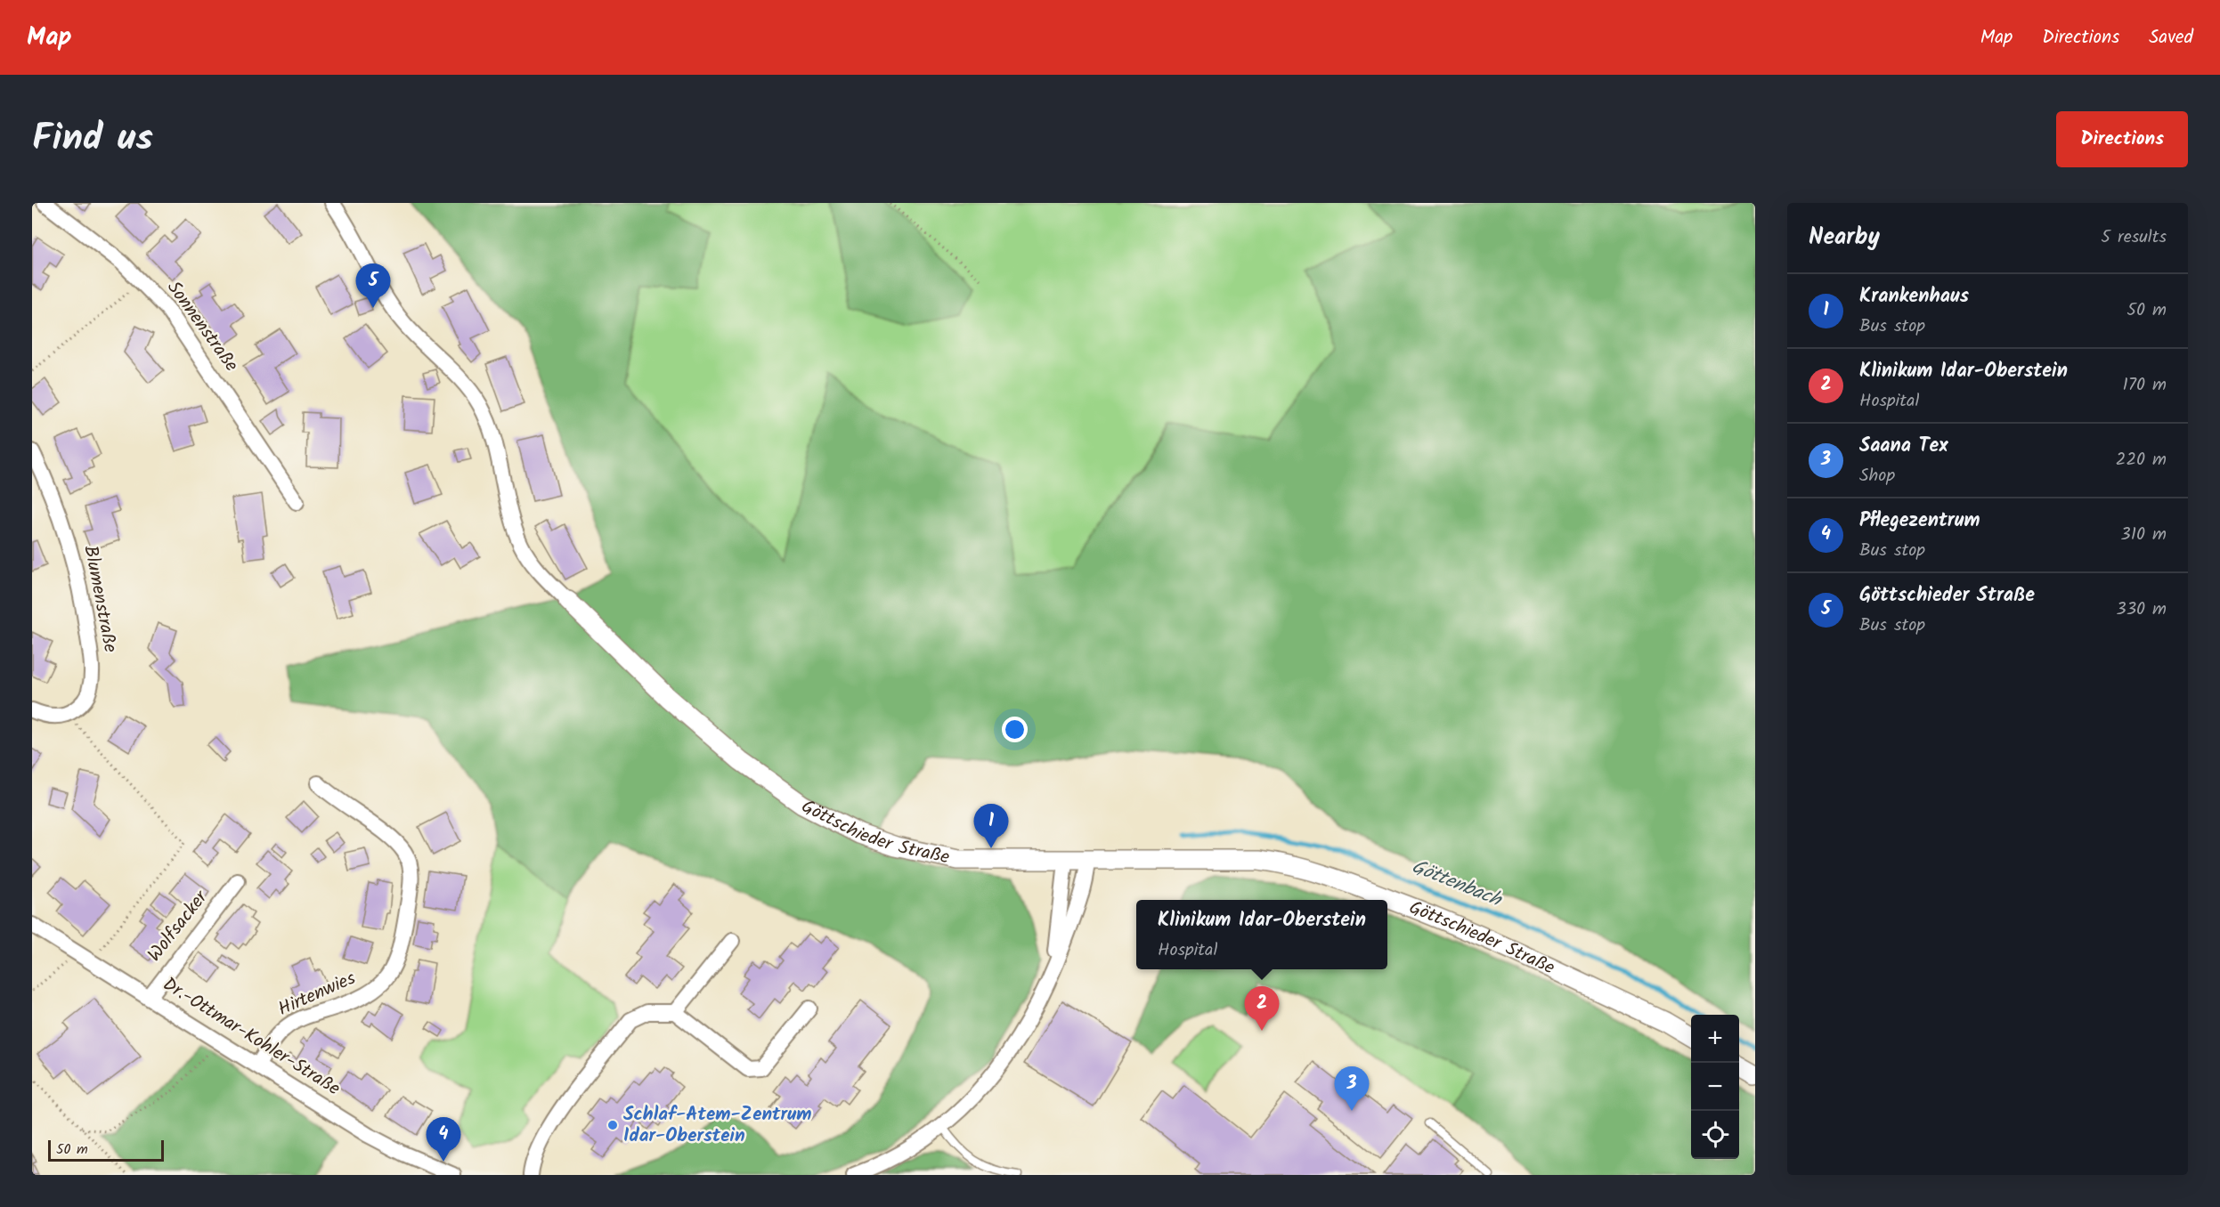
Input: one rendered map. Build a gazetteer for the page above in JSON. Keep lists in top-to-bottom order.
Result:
{
  "streets": {
    "street": [
      "Sonnenstraße",
      "Blumenstraße",
      "Göttschieder Straße",
      "Wolfsacker",
      "Hirtenwies",
      "Dr.-Ottmar-Kohler-Straße"
    ]
  },
  "crossings": [
    ["Wolfsacker", "Dr.-Ottmar-Kohler-Straße"],
    ["Hirtenwies", "Dr.-Ottmar-Kohler-Straße"]
  ],
  "water": ["Göttenbach"],
  "places": ["Schlaf-Atem-Zentrum Idar-Oberstein"],
  "scale_bar": "50 m",
  "page": {
    "header": "Map",
    "nav": ["Map", "Directions", "Saved"],
    "title": "Find us",
    "buttons": "Directions",
    "heading": ["Nearby", "5 results"],
    "pins": [
      "5",
      "1",
      "2",
      "3",
      "4"
    ],
    "list": [
      {
        "mark": "1",
        "name": "Krankenhaus",
        "note": "Bus stop",
        "value": "50 m"
      },
      {
        "mark": "2",
        "name": "Klinikum Idar-Oberstein",
        "note": "Hospital",
        "value": "170 m"
      },
      {
        "mark": "3",
        "name": "Saana Tex",
        "note": "Shop",
        "value": "220 m"
      },
      {
        "mark": "4",
        "name": "Pflegezentrum",
        "note": "Bus stop",
        "value": "310 m"
      },
      {
        "mark": "5",
        "name": "Göttschieder Straße",
        "note": "Bus stop",
        "value": "330 m"
      }
    ],
    "popup": ["Klinikum Idar-Oberstein", "Hospital"],
    "map_buttons": ["+", "−"],
    "scale": "50 m"
  }
}
